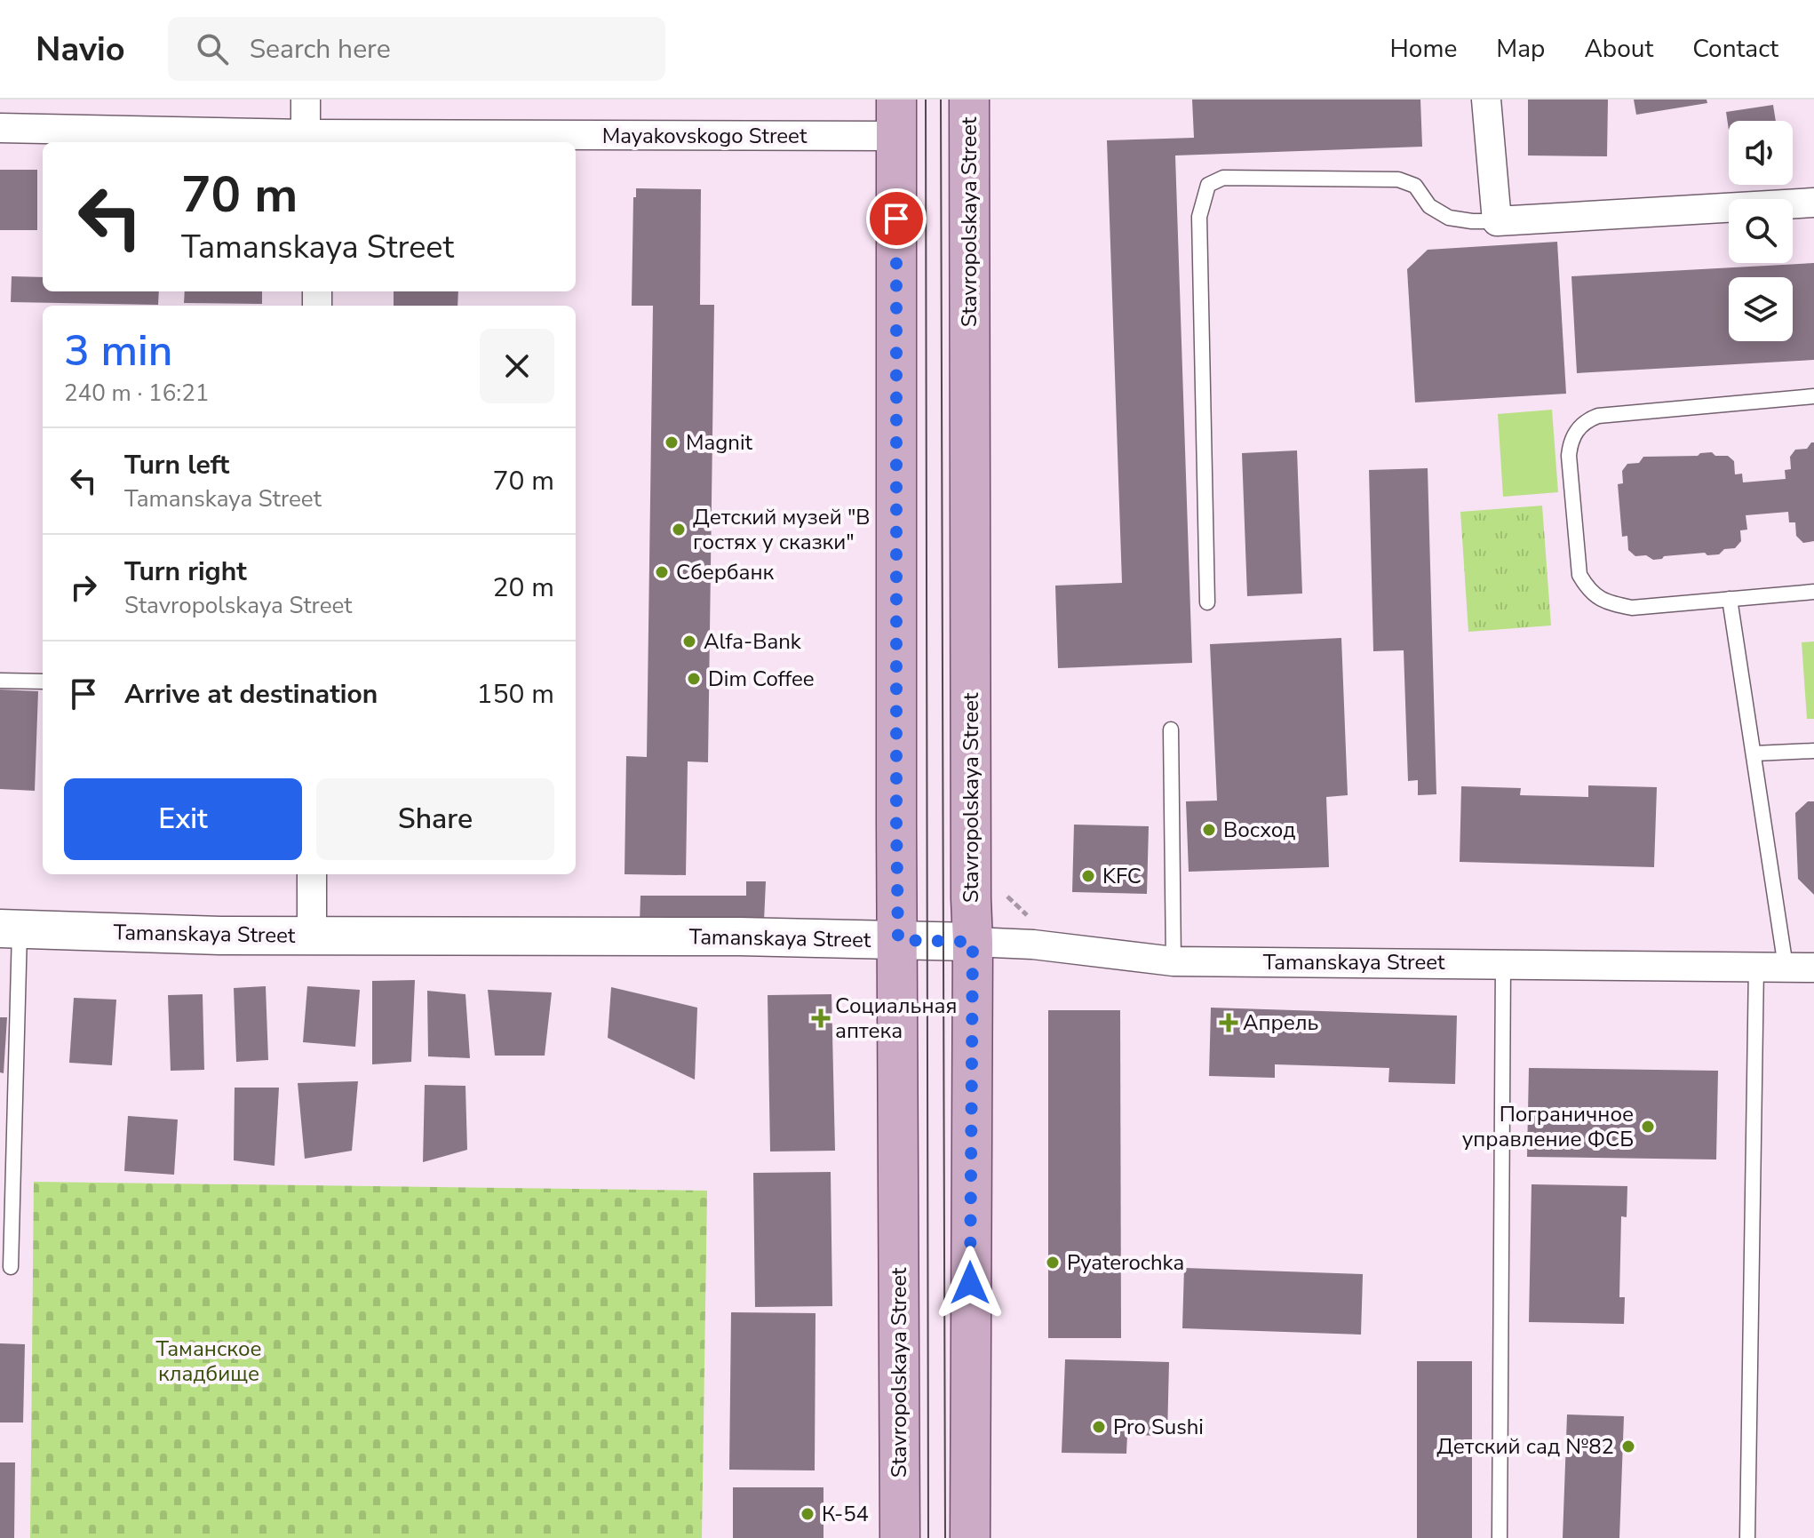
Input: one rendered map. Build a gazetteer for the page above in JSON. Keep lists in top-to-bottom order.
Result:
{
  "streets": {
    "main road": ["Stavropolskaya Street"],
    "street": ["Mayakovskogo Street", "Tamanskaya Street"]
  },
  "crossings": [
    ["Mayakovskogo Street", "Stavropolskaya Street"],
    ["Stavropolskaya Street", "Tamanskaya Street"]
  ],
  "parks": ["Таманское кладбище"],
  "places": {
    "other": [
      "Magnit",
      "Детский музей \"В гостях у сказки\"",
      "Сбербанк",
      "Alfa-Bank",
      "Dim Coffee",
      "Восход",
      "KFC",
      "Пограничное управление ФСБ",
      "Pyaterochka",
      "Pro Sushi",
      "Детский сад №82",
      "К-54"
    ],
    "health": ["Социальная аптека", "Апрель"]
  },
  "page": {
    "header": "Navio",
    "search": "Search here",
    "nav": [
      "Home",
      "Map",
      "About",
      "Contact"
    ],
    "turn": ["70 m", "Tamanskaya Street"],
    "heading": ["3 min", "240 m · 16:21"],
    "list": [
      {
        "name": "Turn left",
        "note": "Tamanskaya Street",
        "value": "70 m"
      },
      {
        "name": "Turn right",
        "note": "Stavropolskaya Street",
        "value": "20 m"
      },
      {
        "name": "Arrive at destination",
        "value": "150 m"
      }
    ],
    "buttons": ["Exit", "Share"]
  }
}
